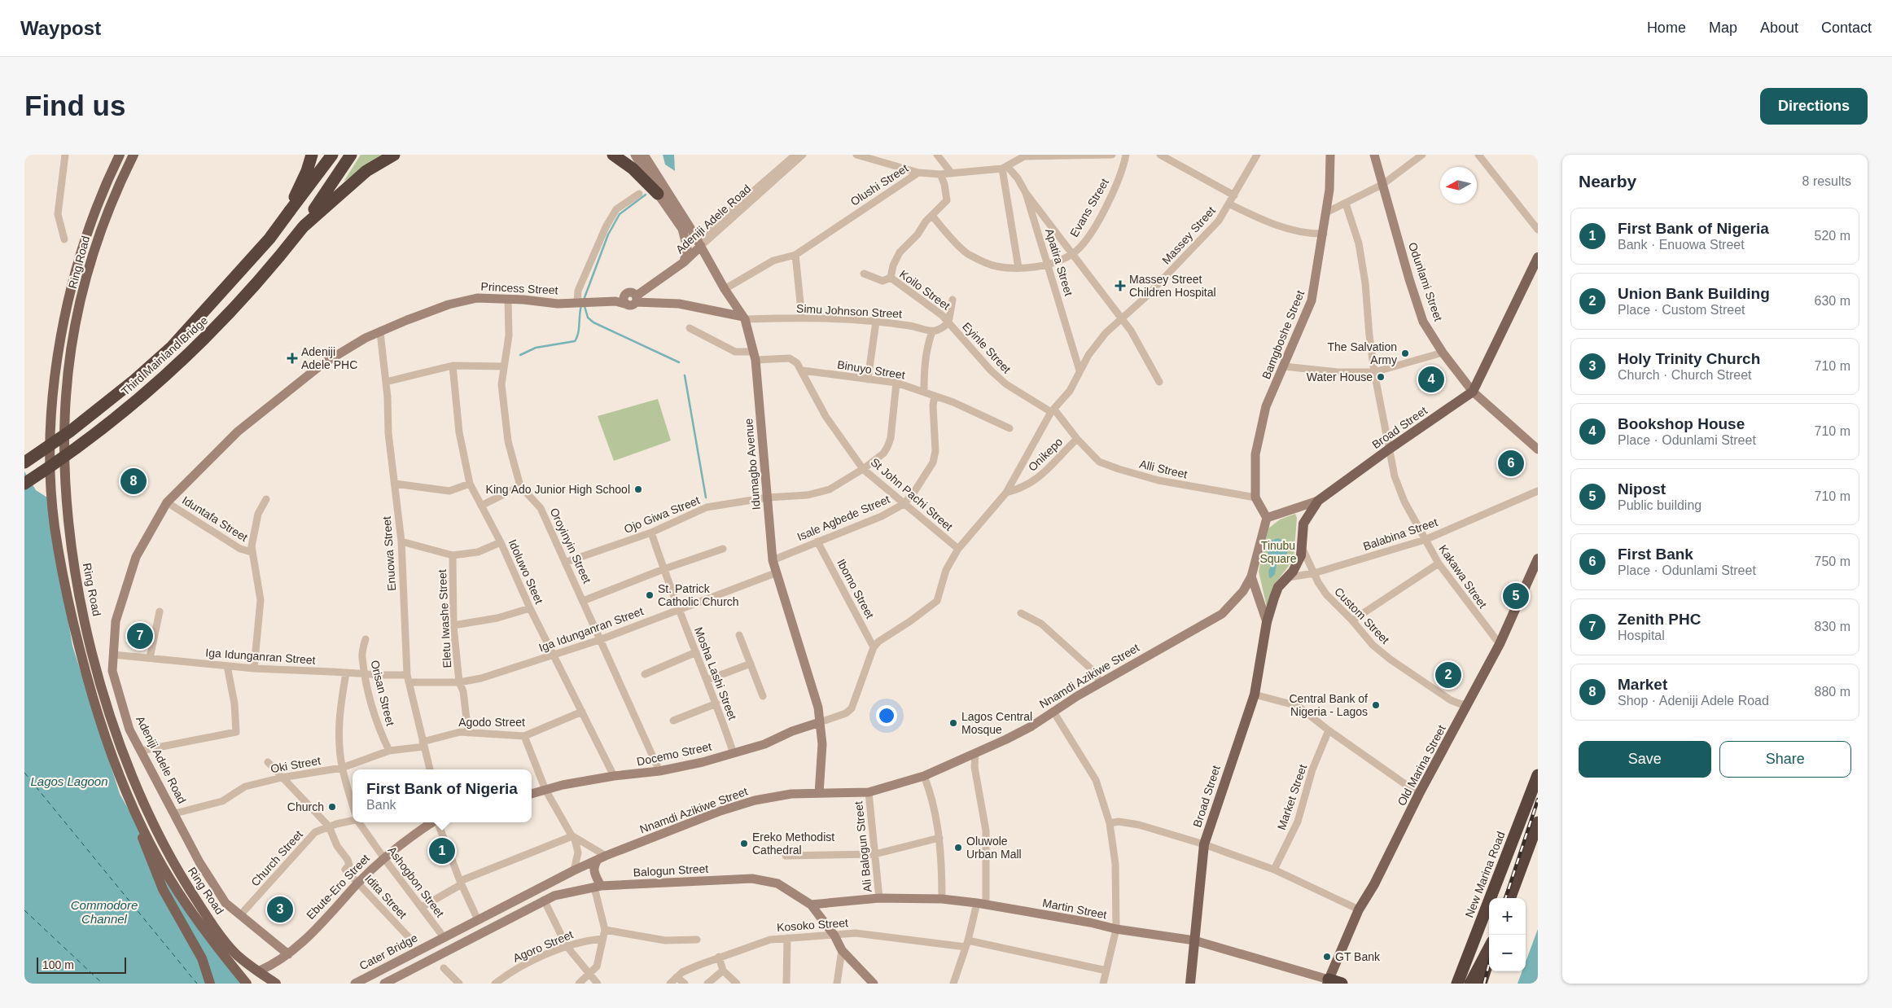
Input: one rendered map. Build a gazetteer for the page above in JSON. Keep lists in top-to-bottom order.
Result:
{
  "streets": {
    "highway": ["Third Mainland Bridge", "New Marina Road"],
    "main road": [
      "Adeniji Adele Road",
      "Ring Road",
      "Odunlami Street",
      "Princess Street",
      "Bamgboshe Street",
      "Broad Street",
      "Idumagbo Avenue",
      "Nnamdi Azikiwe Street",
      "Docemo Street",
      "Old Marina Street",
      "Balogun Street",
      "Ebute-Ero Street",
      "Martin Street",
      "Cater Bridge"
    ],
    "street": [
      "Olushi Street",
      "Evans Street",
      "Massey Street",
      "Apatira Street",
      "Koilo Street",
      "Simu Johnson Street",
      "Eyinle Street",
      "Binuyo Street",
      "Onikepo",
      "Alli Street",
      "St John Pachi Street",
      "Ojo Giwa Street",
      "Isale Agbede Street",
      "Iduntafa Street",
      "Balabina Street",
      "Oroyinyin Street",
      "Enuowa Street",
      "Idoluwo Steet",
      "Kakawa Street",
      "Ibomo Street",
      "Custom Street",
      "Eletu Iwashe Street",
      "Iga Idunganran Street",
      "Mosha Lashi Street",
      "Orisan Street",
      "Agodo Street",
      "Oki Street",
      "Market Street",
      "Ali Balogun Street",
      "Church Street",
      "Ashogbon Street",
      "Idita Street",
      "Kosoko Street",
      "Agoro Street"
    ]
  },
  "crossings": [
    ["Olushi Street", "Apatira Street"],
    ["Olushi Street", "Idumagbo Avenue"],
    ["Evans Street", "Apatira Street"],
    ["Adeniji Adele Road", "Princess Street"],
    ["Adeniji Adele Road", "Idumagbo Avenue"],
    ["Adeniji Adele Road", "Iduntafa Street"],
    ["Adeniji Adele Road", "Enuowa Street"],
    ["Adeniji Adele Road", "Iga Idunganran Street"],
    ["Adeniji Adele Road", "Oki Street"],
    ["Adeniji Adele Road", "Church Street"],
    ["Adeniji Adele Road", "Ebute-Ero Street"],
    ["Massey Street", "Apatira Street"],
    ["Massey Street", "Eyinle Street"],
    ["Massey Street", "Onikepo"],
    ["Massey Street", "Alli Street"],
    ["Massey Street", "St John Pachi Street"],
    ["Massey Street", "Ibomo Street"],
    ["Ring Road", "Ebute-Ero Street"],
    ["Odunlami Street", "Broad Street"],
    ["Princess Street", "Oroyinyin Street"],
    ["Princess Street", "Enuowa Street"],
    ["Koilo Street", "Eyinle Street"],
    ["Simu Johnson Street", "Idumagbo Avenue"],
    ["Bamgboshe Street", "Alli Street"],
    ["Eyinle Street", "Alli Street"],
    ["Binuyo Street", "St John Pachi Street"],
    ["Binuyo Street", "Ojo Giwa Street"],
    ["Binuyo Street", "Isale Agbede Street"],
    ["Broad Street", "Balabina Street"],
    ["Broad Street", "Kakawa Street"],
    ["Broad Street", "Custom Street"],
    ["Broad Street", "Nnamdi Azikiwe Street"],
    ["Broad Street", "Martin Street"],
    ["Onikepo", "Alli Street"],
    ["Idumagbo Avenue", "Ojo Giwa Street"],
    ["Idumagbo Avenue", "Isale Agbede Street"],
    ["Idumagbo Avenue", "Iga Idunganran Street"],
    ["Idumagbo Avenue", "Nnamdi Azikiwe Street"],
    ["Idumagbo Avenue", "Docemo Street"],
    ["St John Pachi Street", "Ojo Giwa Street"],
    ["St John Pachi Street", "Isale Agbede Street"],
    ["Ojo Giwa Street", "Oroyinyin Street"],
    ["Ojo Giwa Street", "Mosha Lashi Street"],
    ["Isale Agbede Street", "Ibomo Street"],
    ["Balabina Street", "Kakawa Street"],
    ["Balabina Street", "Custom Street"],
    ["Oroyinyin Street", "Iga Idunganran Street"],
    ["Oroyinyin Street", "Docemo Street"],
    ["Enuowa Street", "Iga Idunganran Street"],
    ["Enuowa Street", "Agodo Street"],
    ["Enuowa Street", "Oki Street"],
    ["Idoluwo Steet", "Iga Idunganran Street"],
    ["Idoluwo Steet", "Agodo Street"],
    ["Idoluwo Steet", "Docemo Street"],
    ["Kakawa Street", "Old Marina Street"],
    ["Custom Street", "Old Marina Street"],
    ["Eletu Iwashe Street", "Iga Idunganran Street"],
    ["Eletu Iwashe Street", "Agodo Street"],
    ["Iga Idunganran Street", "Mosha Lashi Street"],
    ["Iga Idunganran Street", "Orisan Street"],
    ["Iga Idunganran Street", "Ashogbon Street"],
    ["Mosha Lashi Street", "Docemo Street"],
    ["Nnamdi Azikiwe Street", "Ali Balogun Street"],
    ["Nnamdi Azikiwe Street", "Ashogbon Street"],
    ["Nnamdi Azikiwe Street", "Cater Bridge"],
    ["Orisan Street", "Oki Street"],
    ["Agodo Street", "Oki Street"],
    ["Oki Street", "Ashogbon Street"],
    ["Old Marina Street", "Martin Street"],
    ["Ali Balogun Street", "Martin Street"],
    ["Church Street", "Idita Street"],
    ["Balogun Street", "Martin Street"],
    ["Balogun Street", "Kosoko Street"],
    ["Ashogbon Street", "Ebute-Ero Street"],
    ["Ebute-Ero Street", "Idita Street"]
  ],
  "water": ["Lagos Lagoon", "Commodore Channel"],
  "parks": ["Tinubu Square"],
  "places": {
    "health": ["Massey Street Children Hospital", "Adeniji Adele PHC"],
    "other": [
      "The Salvation Army",
      "Water House",
      "King Ado Junior High School",
      "St. Patrick Catholic Church",
      "Central Bank of Nigeria - Lagos",
      "Lagos Central Mosque",
      "Church",
      "Ereko Methodist Cathedral",
      "Oluwole Urban Mall",
      "GT Bank"
    ]
  },
  "scale_bar": "100 m",
  "north": "left",
  "page": {
    "header": "Waypost",
    "nav": [
      "Home",
      "Map",
      "About",
      "Contact"
    ],
    "buttons": [
      "Directions",
      ["Save", "Share"]
    ],
    "title": "Find us",
    "heading": ["Nearby", "8 results"],
    "list": [
      {
        "mark": "1",
        "name": "First Bank of Nigeria",
        "note": "Bank · Enuowa Street",
        "value": "520 m"
      },
      {
        "mark": "2",
        "name": "Union Bank Building",
        "note": "Place · Custom Street",
        "value": "630 m"
      },
      {
        "mark": "3",
        "name": "Holy Trinity Church",
        "note": "Church · Church Street",
        "value": "710 m"
      },
      {
        "mark": "4",
        "name": "Bookshop House",
        "note": "Place · Odunlami Street",
        "value": "710 m"
      },
      {
        "mark": "5",
        "name": "Nipost",
        "note": "Public building",
        "value": "710 m"
      },
      {
        "mark": "6",
        "name": "First Bank",
        "note": "Place · Odunlami Street",
        "value": "750 m"
      },
      {
        "mark": "7",
        "name": "Zenith PHC",
        "note": "Hospital",
        "value": "830 m"
      },
      {
        "mark": "8",
        "name": "Market",
        "note": "Shop · Adeniji Adele Road",
        "value": "880 m"
      }
    ],
    "pins": [
      "4",
      "6",
      "8",
      "5",
      "7",
      "2",
      "1",
      "3"
    ],
    "popup": ["First Bank of Nigeria", "Bank"],
    "map_buttons": ["+", "−"],
    "scale": "100 m"
  }
}
